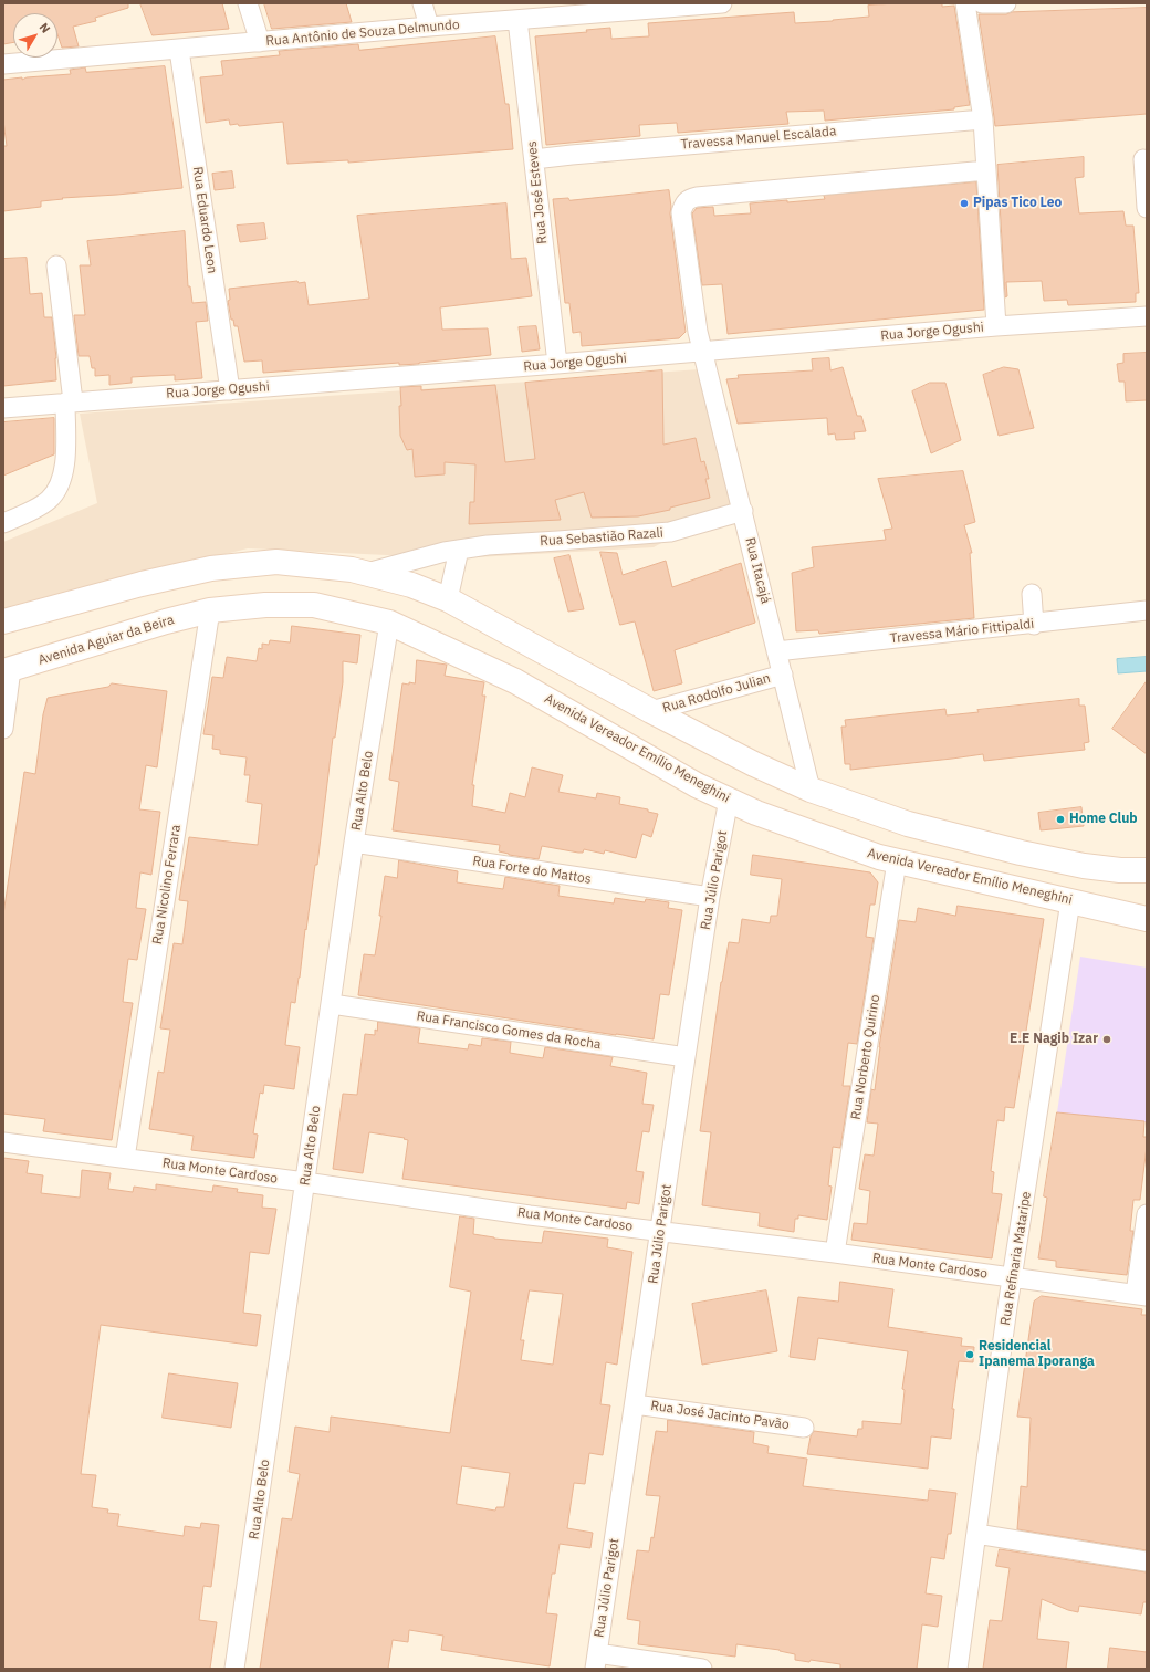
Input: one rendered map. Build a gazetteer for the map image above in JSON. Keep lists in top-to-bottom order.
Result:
{
  "streets": {
    "main road": ["Avenida Aguiar da Beira", "Avenida Vereador Emílio Meneghini"],
    "street": [
      "Rua Antônio de Souza Delmundo",
      "Travessa Manuel Escalada",
      "Rua José Esteves",
      "Rua Eduardo Leon",
      "Rua Jorge Ogushi",
      "Rua Sebastião Razali",
      "Rua Itacajá",
      "Travessa Mário Fittipaldi",
      "Rua Rodolfo Julian",
      "Rua Alto Belo",
      "Rua Forte do Mattos",
      "Rua Júlio Parigot",
      "Rua Nicolino Ferrara",
      "Rua Francisco Gomes da Rocha",
      "Rua Norberto Quirino",
      "Rua Monte Cardoso",
      "Rua Refinaria Mataripe",
      "Rua José Jacinto Pavão"
    ]
  },
  "crossings": [
    ["Rua Antônio de Souza Delmundo", "Rua José Esteves"],
    ["Rua Antônio de Souza Delmundo", "Rua Eduardo Leon"],
    ["Travessa Manuel Escalada", "Rua José Esteves"],
    ["Rua José Esteves", "Rua Jorge Ogushi"],
    ["Rua Eduardo Leon", "Rua Jorge Ogushi"],
    ["Rua Jorge Ogushi", "Rua Itacajá"],
    ["Rua Sebastião Razali", "Rua Itacajá"],
    ["Rua Itacajá", "Travessa Mário Fittipaldi"],
    ["Rua Itacajá", "Rua Rodolfo Julian"],
    ["Avenida Aguiar da Beira", "Avenida Vereador Emílio Meneghini"],
    ["Avenida Aguiar da Beira", "Rua Nicolino Ferrara"],
    ["Avenida Vereador Emílio Meneghini", "Rua Alto Belo"],
    ["Avenida Vereador Emílio Meneghini", "Rua Júlio Parigot"],
    ["Avenida Vereador Emílio Meneghini", "Rua Nicolino Ferrara"],
    ["Avenida Vereador Emílio Meneghini", "Rua Norberto Quirino"],
    ["Avenida Vereador Emílio Meneghini", "Rua Refinaria Mataripe"],
    ["Rua Alto Belo", "Rua Forte do Mattos"],
    ["Rua Alto Belo", "Rua Francisco Gomes da Rocha"],
    ["Rua Alto Belo", "Rua Monte Cardoso"],
    ["Rua Forte do Mattos", "Rua Júlio Parigot"],
    ["Rua Júlio Parigot", "Rua Francisco Gomes da Rocha"],
    ["Rua Júlio Parigot", "Rua Monte Cardoso"],
    ["Rua Júlio Parigot", "Rua José Jacinto Pavão"],
    ["Rua Nicolino Ferrara", "Rua Monte Cardoso"],
    ["Rua Norberto Quirino", "Rua Monte Cardoso"],
    ["Rua Monte Cardoso", "Rua Refinaria Mataripe"]
  ],
  "places": [
    "Pipas Tico Leo",
    "Home Club",
    "E.E Nagib Izar",
    "Residencial Ipanema Iporanga"
  ],
  "north": "top right"
}
